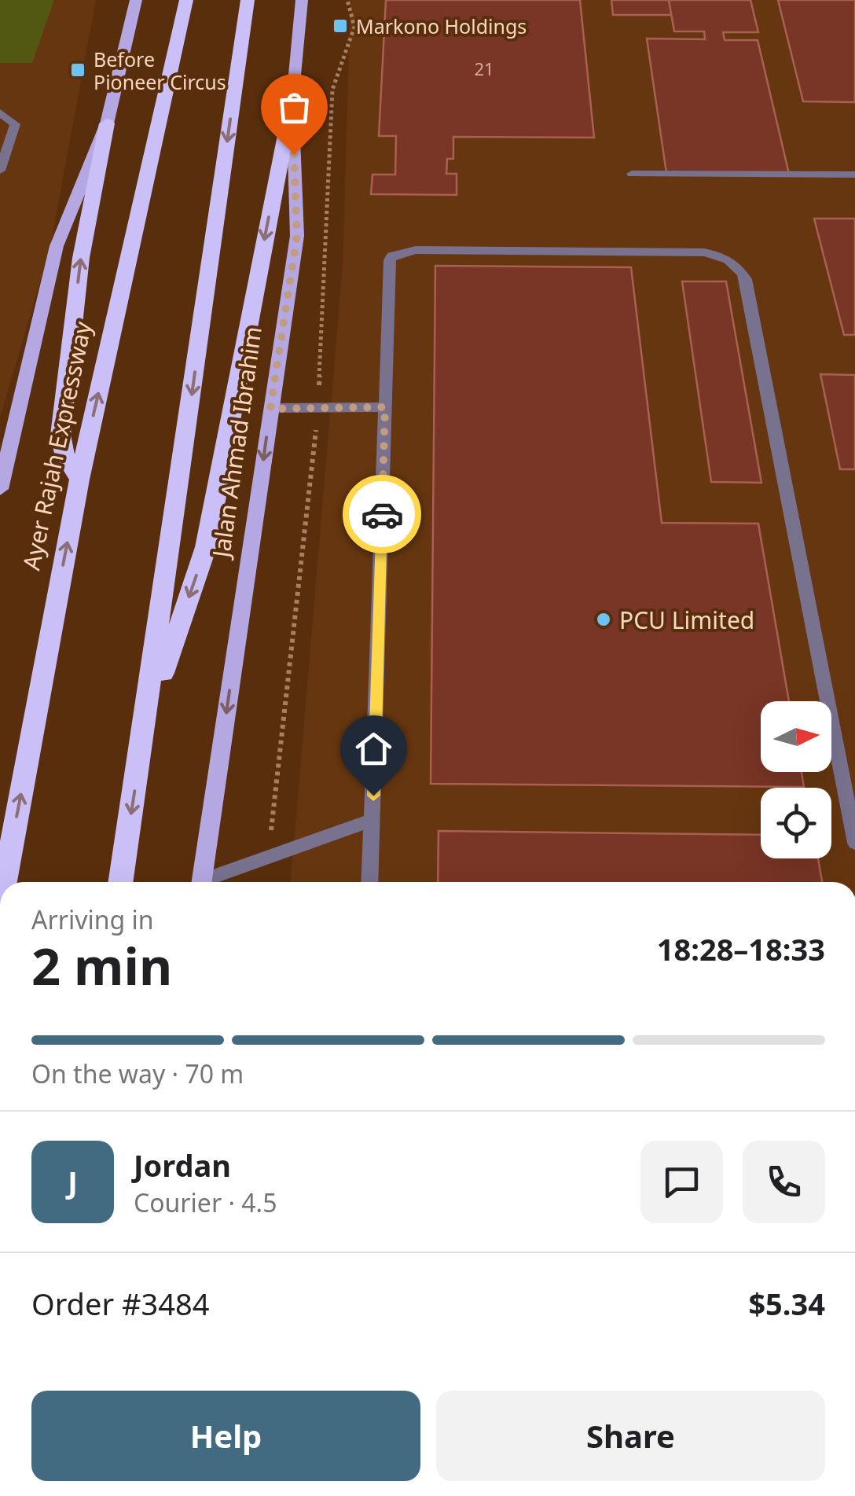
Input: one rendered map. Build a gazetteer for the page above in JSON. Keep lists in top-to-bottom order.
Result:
{
  "streets": {
    "highway": ["Ayer Rajah Expressway"],
    "main road": ["Jalan Ahmad Ibrahim"]
  },
  "one_way": ["Jalan Ahmad Ibrahim"],
  "places": {
    "transit": ["Markono Holdings", "Before Pioneer Circus"],
    "other": ["PCU Limited"]
  },
  "house_numbers": ["21"],
  "north": "right",
  "page": {
    "heading": ["2 min", "Arriving in", "18:28–18:33"],
    "panel": [
      "Jordan",
      "Courier · 4.5",
      "Order #3484",
      "$5.34"
    ],
    "bar": "On the way · 70 m",
    "round": "J",
    "buttons": ["Help", "Share"]
  }
}
